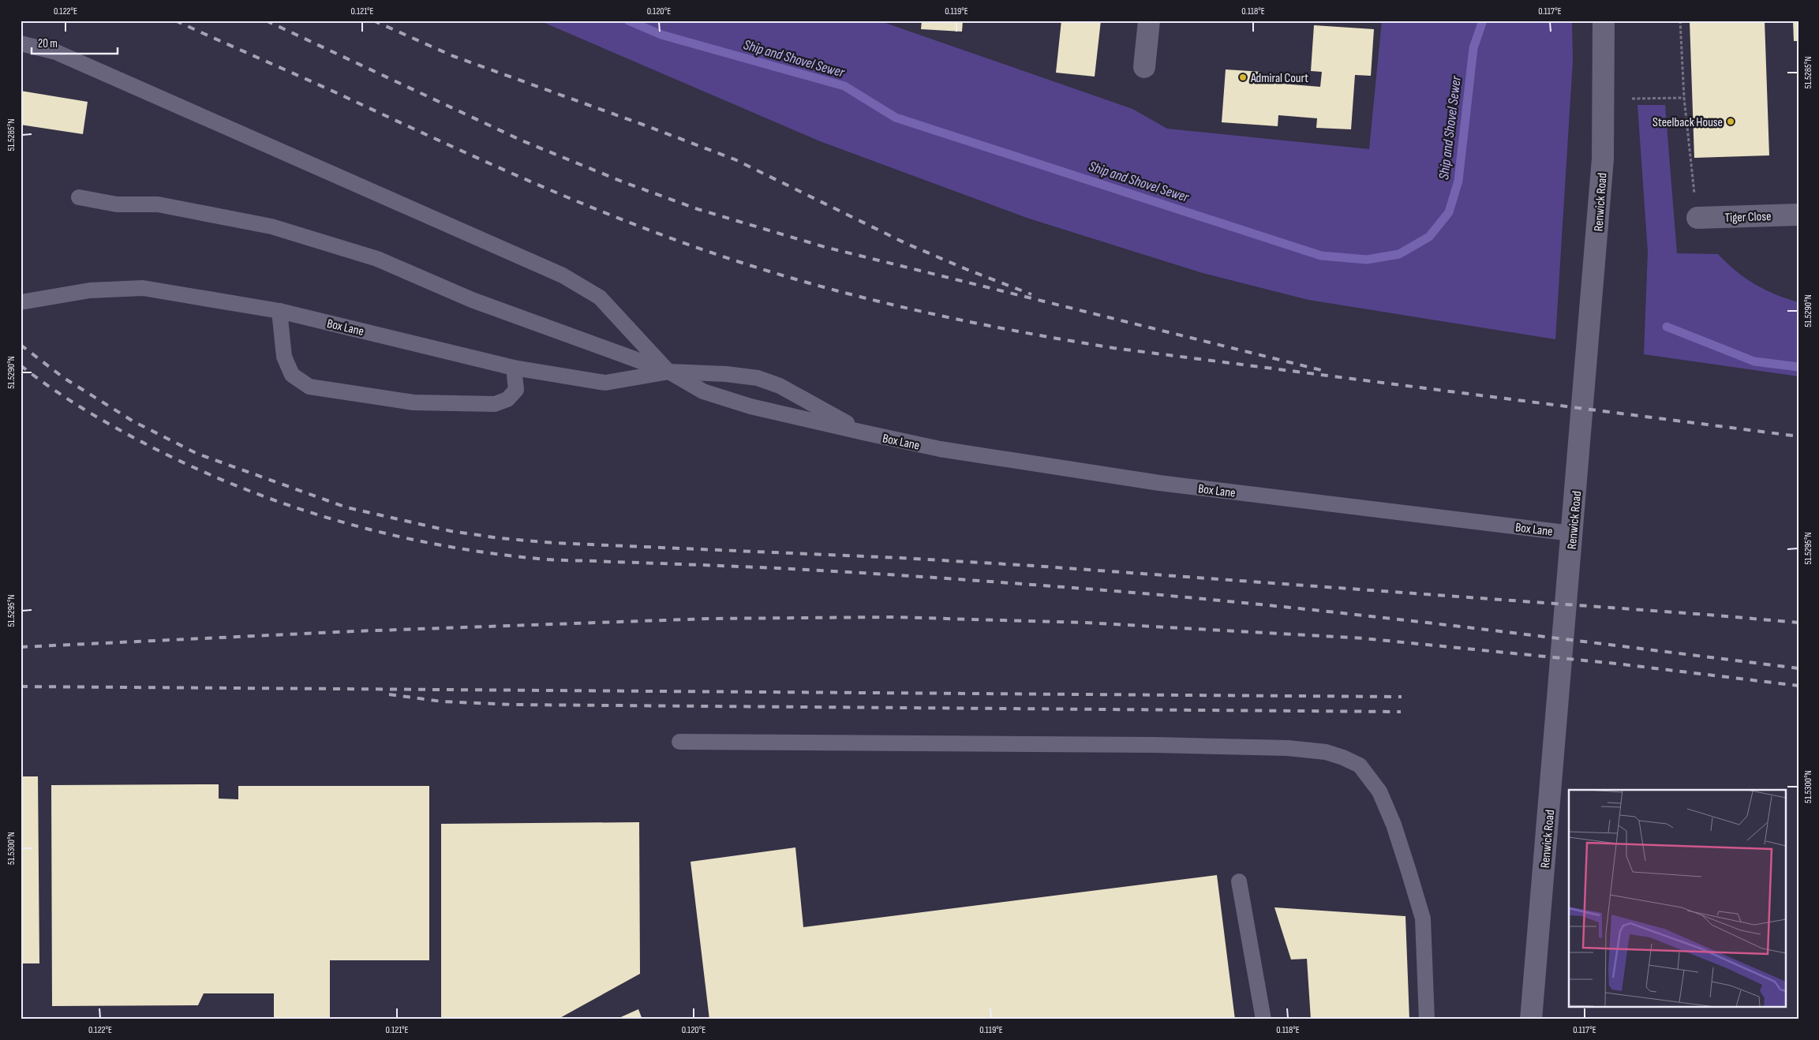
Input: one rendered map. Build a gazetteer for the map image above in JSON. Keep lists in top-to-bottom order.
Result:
{
  "streets": {
    "street": ["Renwick Road", "Tiger Close"],
    "lane": ["Box Lane"]
  },
  "crossings": [
    ["Renwick Road", "Box Lane"]
  ],
  "water": ["Ship and Shovel Sewer"],
  "places": ["Admiral Court", "Steelback House"],
  "scale_bar": "20 m",
  "coordinates": [
    "0.122°E",
    "0.121°E",
    "0.120°E",
    "0.119°E",
    "0.118°E",
    "0.117°E",
    "51.5285°N",
    "51.5290°N",
    "51.5295°N",
    "51.5300°N"
  ]
}
